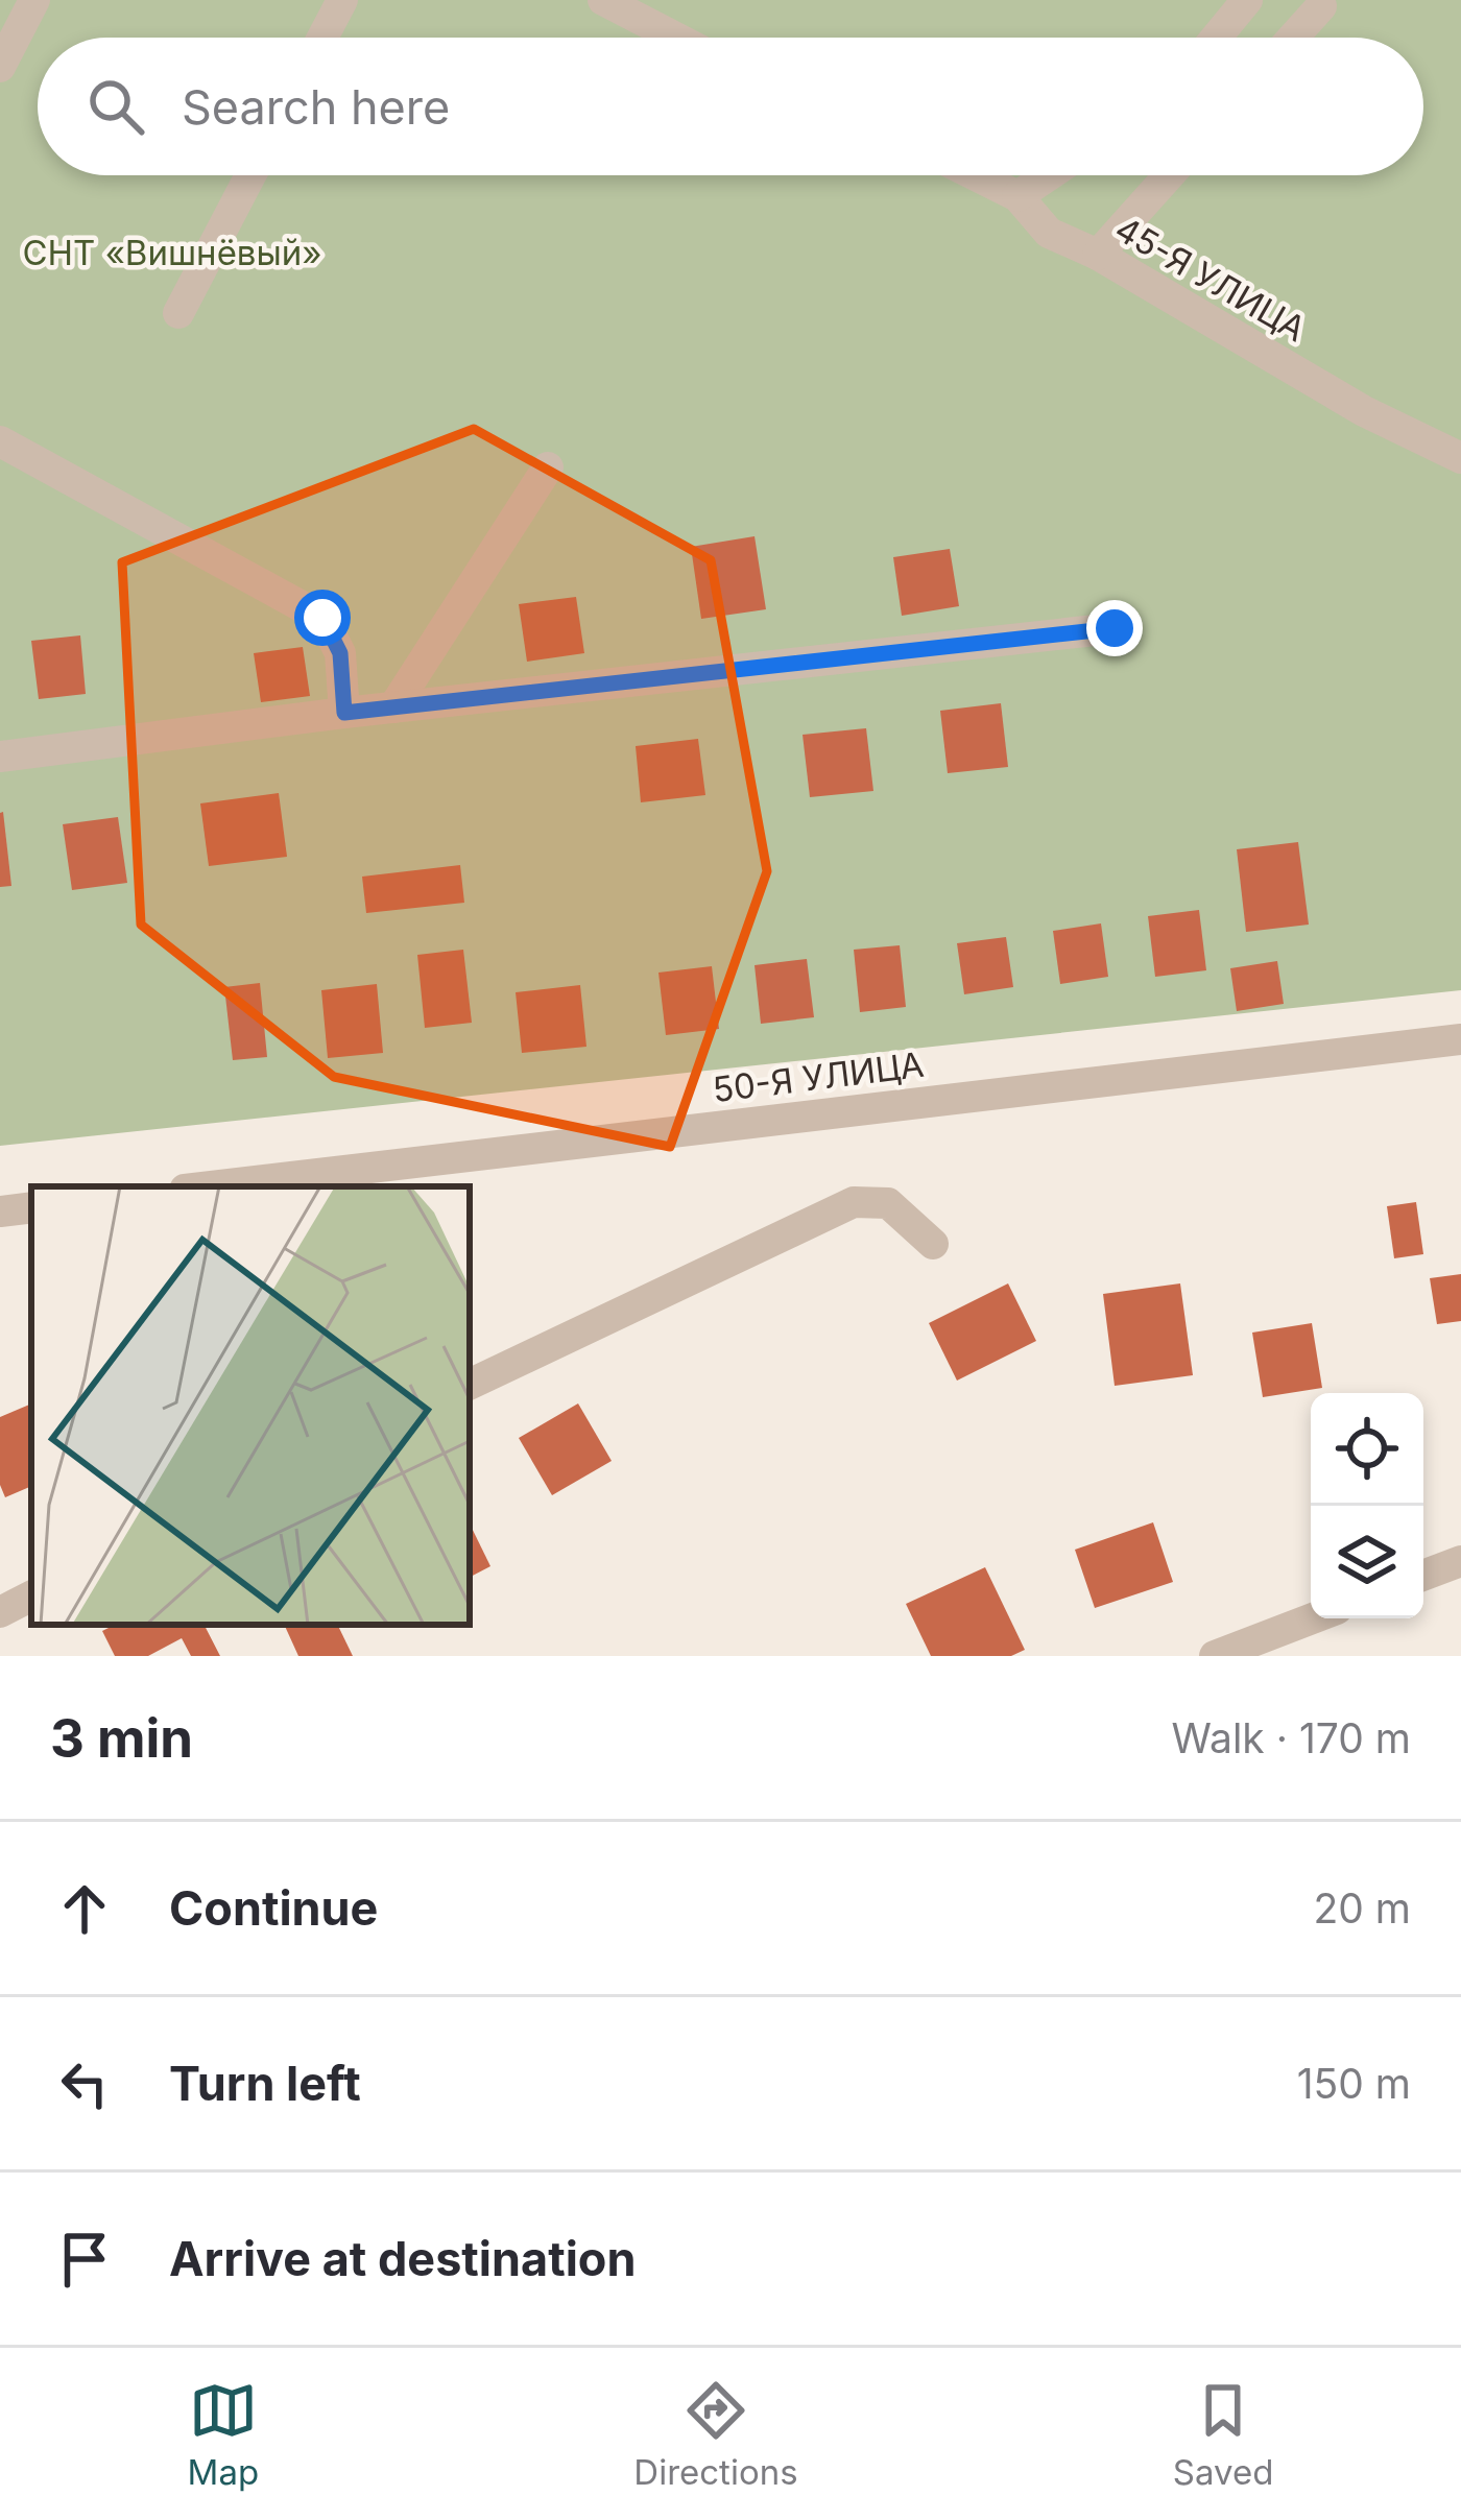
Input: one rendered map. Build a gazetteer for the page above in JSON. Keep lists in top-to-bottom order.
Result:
{
  "streets": {
    "street": ["45-Я УЛИЦА", "50-Я УЛИЦА"]
  },
  "parks": ["СНТ «Вишнёвый»"],
  "page": {
    "search": "Search here",
    "heading": ["3 min", "Walk · 170 m"],
    "list": [
      ["Continue", "20 m"],
      ["Turn left", "150 m"],
      "Arrive at destination"
    ],
    "nav": ["Map", "Directions", "Saved"]
  }
}
